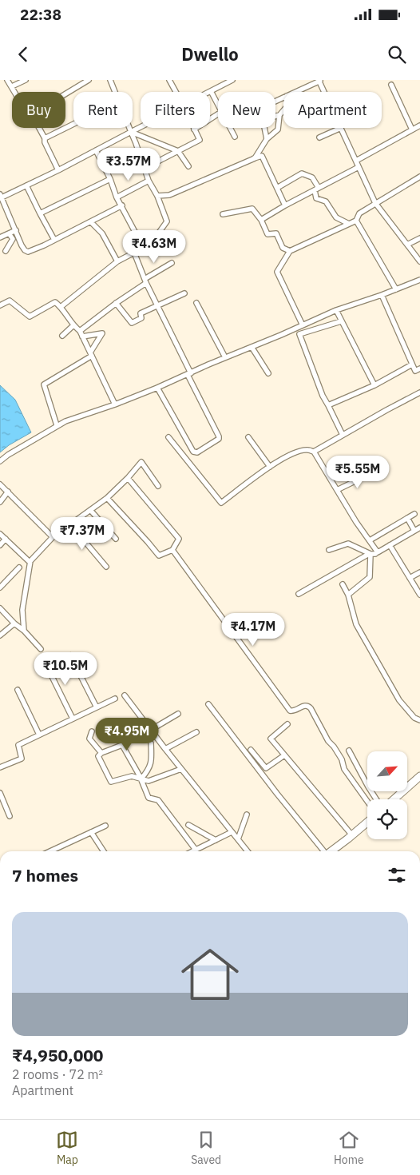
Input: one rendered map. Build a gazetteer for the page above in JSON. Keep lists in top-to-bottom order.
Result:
{
  "north": "top right",
  "page": {
    "status": "22:38",
    "header": "Dwello",
    "chip": [
      "Buy",
      "Rent",
      "Filters",
      "New",
      "Apartment"
    ],
    "price": [
      "₹3.57M",
      "₹4.63M",
      "₹5.55M",
      "₹7.37M",
      "₹4.17M",
      "₹10.5M",
      "₹4.95M"
    ],
    "heading": "7 homes",
    "list": [
      {
        "name": "₹4,950,000",
        "note": "2 rooms · 72 m² · Apartment"
      }
    ],
    "tabs": ["Map", "Saved", "Home"]
  }
}
